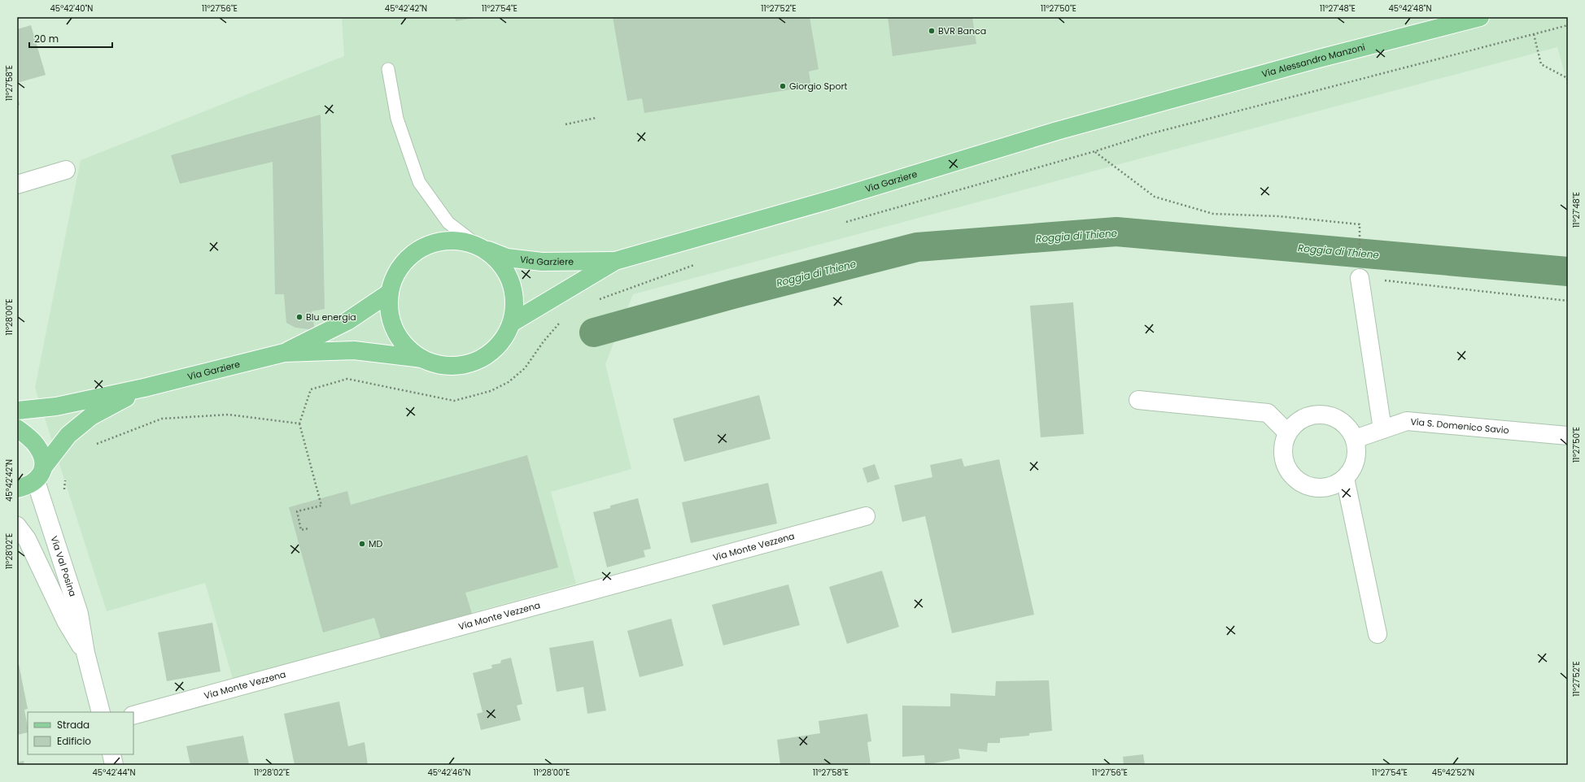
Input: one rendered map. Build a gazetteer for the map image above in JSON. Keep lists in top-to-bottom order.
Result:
{
  "streets": {
    "main road": ["Via Alessandro Manzoni", "Via Garziere"],
    "street": ["Via S. Domenico Savio", "Via Monte Vezzena", "Via Val Posina"]
  },
  "crossings": [
    ["Via Alessandro Manzoni", "Via Garziere"],
    ["Via Garziere", "Via Val Posina"]
  ],
  "water": ["Roggia di Thiene"],
  "places": [
    "BVR Banca",
    "Giorgio Sport",
    "Blu energia",
    "MD"
  ],
  "legend": ["Strada", "Edificio"],
  "scale_bar": "20 m",
  "coordinates": [
    "45°42'40\"N",
    "11°27'56\"E",
    "45°42'42\"N",
    "11°27'54\"E",
    "11°27'52\"E",
    "11°27'50\"E",
    "11°27'48\"E",
    "45°42'48\"N",
    "11°27'58\"E",
    "11°28'00\"E",
    "11°28'02\"E",
    "45°42'44\"N",
    "45°42'46\"N",
    "45°42'52\"N"
  ]
}
